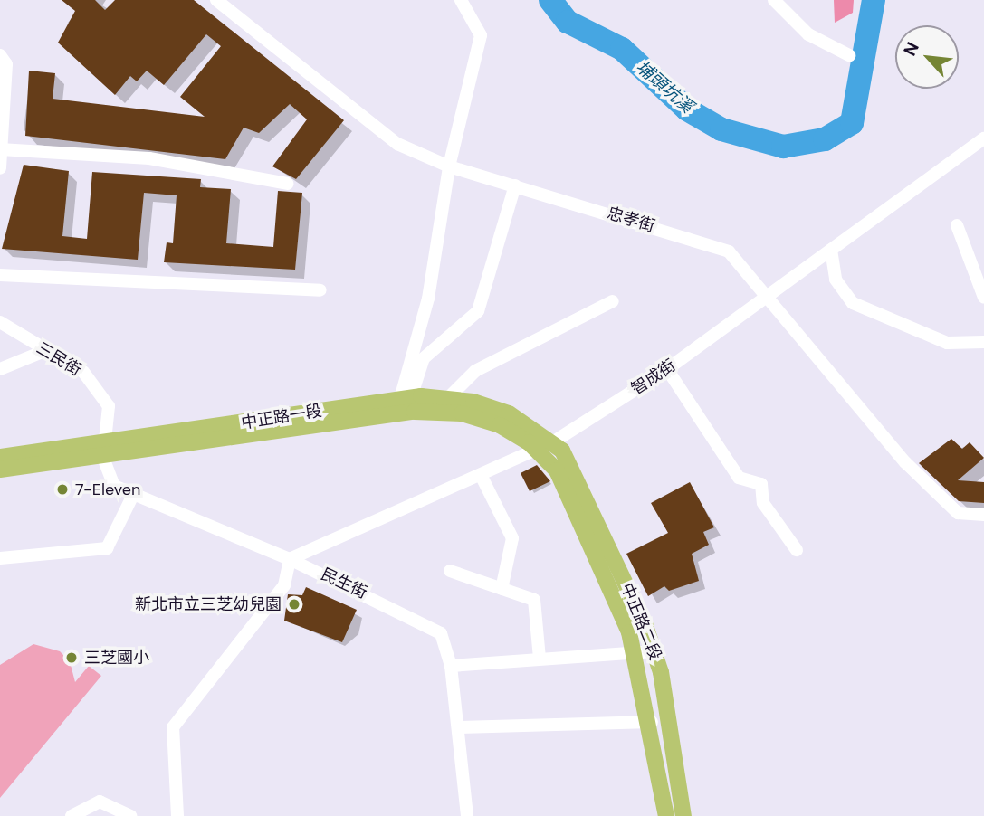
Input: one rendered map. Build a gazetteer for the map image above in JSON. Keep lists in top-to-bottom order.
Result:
{
  "streets": {
    "main road": ["中正路一段", "中正路二段"],
    "street": [
      "忠孝街",
      "三民街",
      "智成街",
      "民生街"
    ]
  },
  "crossings": [
    ["忠孝街", "智成街"],
    ["三民街", "中正路一段"],
    ["三民街", "民生街"],
    ["智成街", "中正路一段"],
    ["智成街", "民生街"],
    ["智成街", "中正路二段"],
    ["中正路一段", "民生街"],
    ["中正路一段", "中正路二段"]
  ],
  "water": ["埔頭坑溪"],
  "places": ["7-Eleven", "新北市立三芝幼兒園", "三芝國小"],
  "north": "top left"
}
